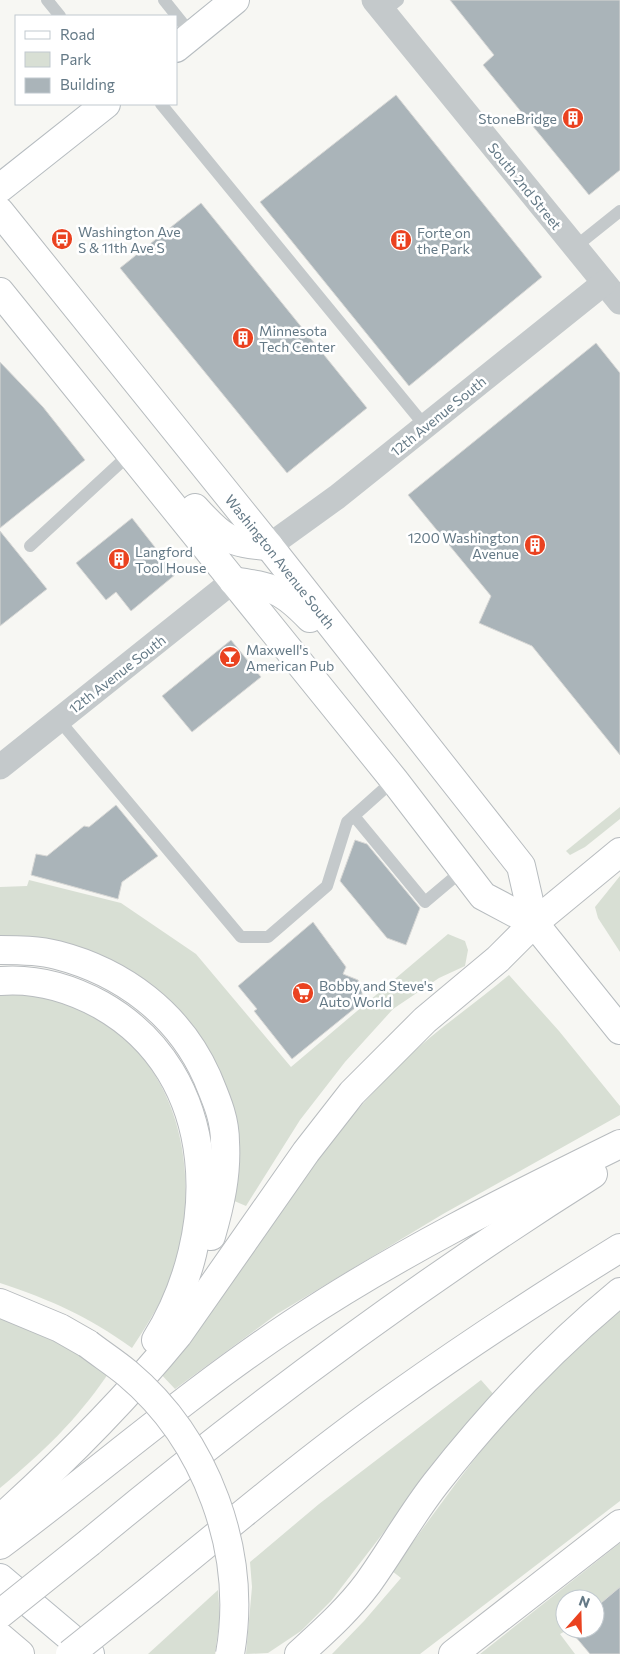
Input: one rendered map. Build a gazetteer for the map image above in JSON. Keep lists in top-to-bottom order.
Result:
{
  "streets": {
    "main road": ["Washington Avenue South"],
    "street": ["South 2nd Street", "12th Avenue South"]
  },
  "crossings": [
    ["South 2nd Street", "12th Avenue South"],
    ["12th Avenue South", "Washington Avenue South"]
  ],
  "places": {
    "building": [
      "StoneBridge",
      "Forte on the Park",
      "Minnesota Tech Center",
      "1200 Washington Avenue",
      "Langford Tool House"
    ],
    "bus stop": ["Washington Ave S & 11th Ave S"],
    "bar": ["Maxwell's American Pub"],
    "supermarket": ["Bobby and Steve's Auto World"]
  },
  "legend": ["Road", "Park", "Building"],
  "north": "top"
}
